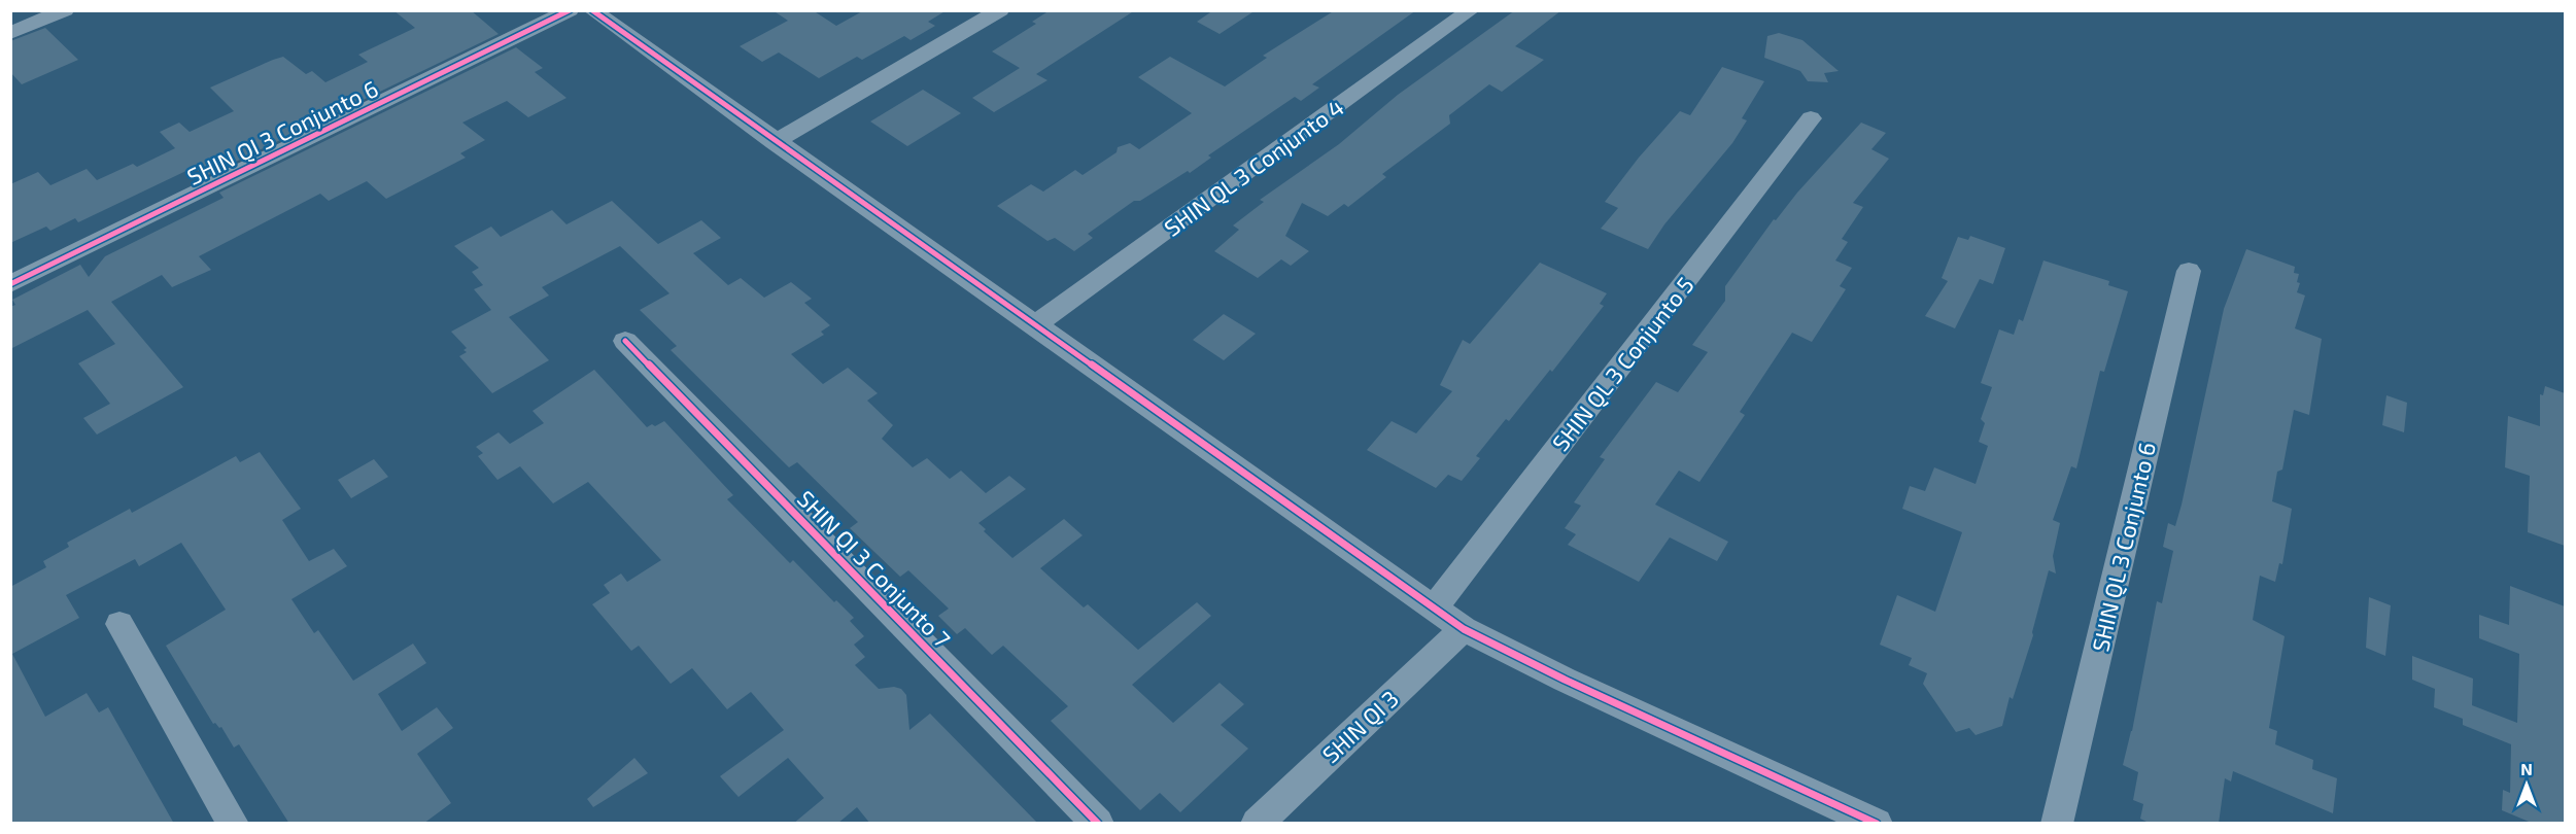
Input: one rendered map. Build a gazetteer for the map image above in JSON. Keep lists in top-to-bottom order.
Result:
{
  "streets": {
    "street": [
      "SHIN QI 3 Conjunto 6",
      "SHIN QL 3 Conjunto 4",
      "SHIN QL 3 Conjunto 5",
      "SHIN QL 3 Conjunto 6",
      "SHIN QI 3 Conjunto 7",
      "SHIN QI 3"
    ]
  },
  "north": "top"
}
